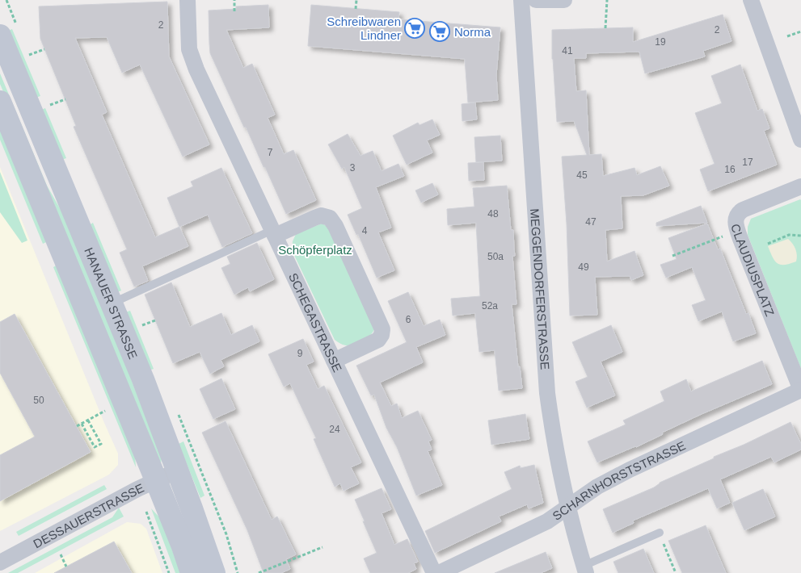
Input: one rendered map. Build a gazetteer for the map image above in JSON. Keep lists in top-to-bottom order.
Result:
{
  "streets": {
    "main road": ["HANAUER STRASSE"],
    "street": [
      "CLAUDIUSPLATZ",
      "MEGGENDORFERSTRASSE",
      "SCHEGASTRASSE",
      "SCHARNHORSTSTRASSE",
      "DESSAUERSTRASSE"
    ]
  },
  "crossings": [
    ["CLAUDIUSPLATZ", "SCHARNHORSTSTRASSE"],
    ["MEGGENDORFERSTRASSE", "SCHARNHORSTSTRASSE"],
    ["HANAUER STRASSE", "DESSAUERSTRASSE"]
  ],
  "parks": ["Schöpferplatz"],
  "places": {
    "supermarket": ["Schreibwaren Lindner", "Norma"]
  },
  "house_numbers": [
    "2",
    "2",
    "19",
    "41",
    "7",
    "17",
    "3",
    "16",
    "45",
    "48",
    "47",
    "4",
    "50a",
    "49",
    "52a",
    "6",
    "9",
    "50",
    "24"
  ]
}
